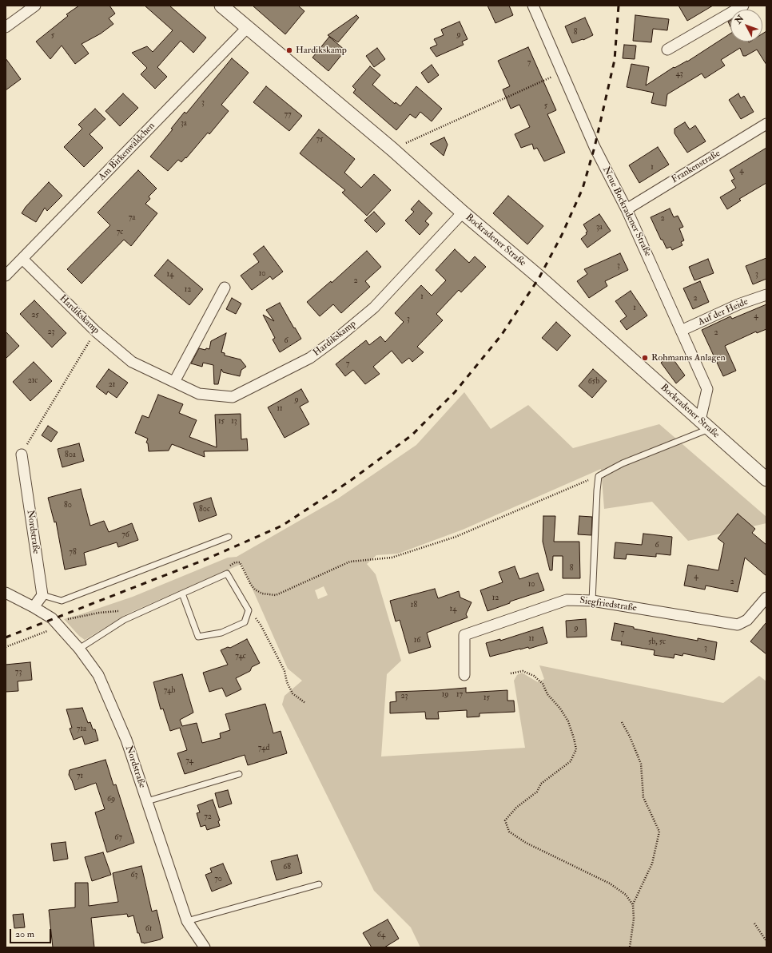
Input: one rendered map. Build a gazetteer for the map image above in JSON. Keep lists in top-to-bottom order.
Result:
{
  "streets": {
    "street": [
      "Am Birkenwäldchen",
      "Frankenstraße",
      "Neue Bockradener Straße",
      "Bockradener Straße",
      "Auf der Heide",
      "Hardikskamp",
      "Nordstraße",
      "Siegfriedstraße"
    ]
  },
  "crossings": [
    ["Am Birkenwäldchen", "Bockradener Straße"],
    ["Am Birkenwäldchen", "Hardikskamp"],
    ["Frankenstraße", "Neue Bockradener Straße"],
    ["Neue Bockradener Straße", "Bockradener Straße"],
    ["Neue Bockradener Straße", "Auf der Heide"],
    ["Bockradener Straße", "Hardikskamp"]
  ],
  "places": ["Hardikskamp", "Rohmanns Anlagen"],
  "house_numbers": [
    "8",
    "9",
    "5",
    "7",
    "43",
    "3",
    "5",
    "77",
    "3a",
    "75",
    "1",
    "4",
    "7a",
    "2",
    "3a",
    "7c",
    "3",
    "10",
    "14",
    "3",
    "2",
    "12",
    "1",
    "2",
    "1",
    "25",
    "4",
    "3",
    "23",
    "2",
    "6",
    "7",
    "21c",
    "65b",
    "21",
    "9",
    "11",
    "15",
    "13",
    "80a",
    "80",
    "80c",
    "76",
    "6",
    "78",
    "8",
    "4",
    "2",
    "10",
    "12",
    "18",
    "14",
    "9",
    "7",
    "11",
    "16",
    "5b, 5c",
    "3",
    "74c",
    "73",
    "74b",
    "19",
    "17",
    "23",
    "15",
    "71a",
    "74d",
    "74",
    "71",
    "69",
    "72",
    "67",
    "68",
    "63",
    "70",
    "61",
    "64"
  ],
  "scale_bar": "20 m",
  "north": "top left"
}
